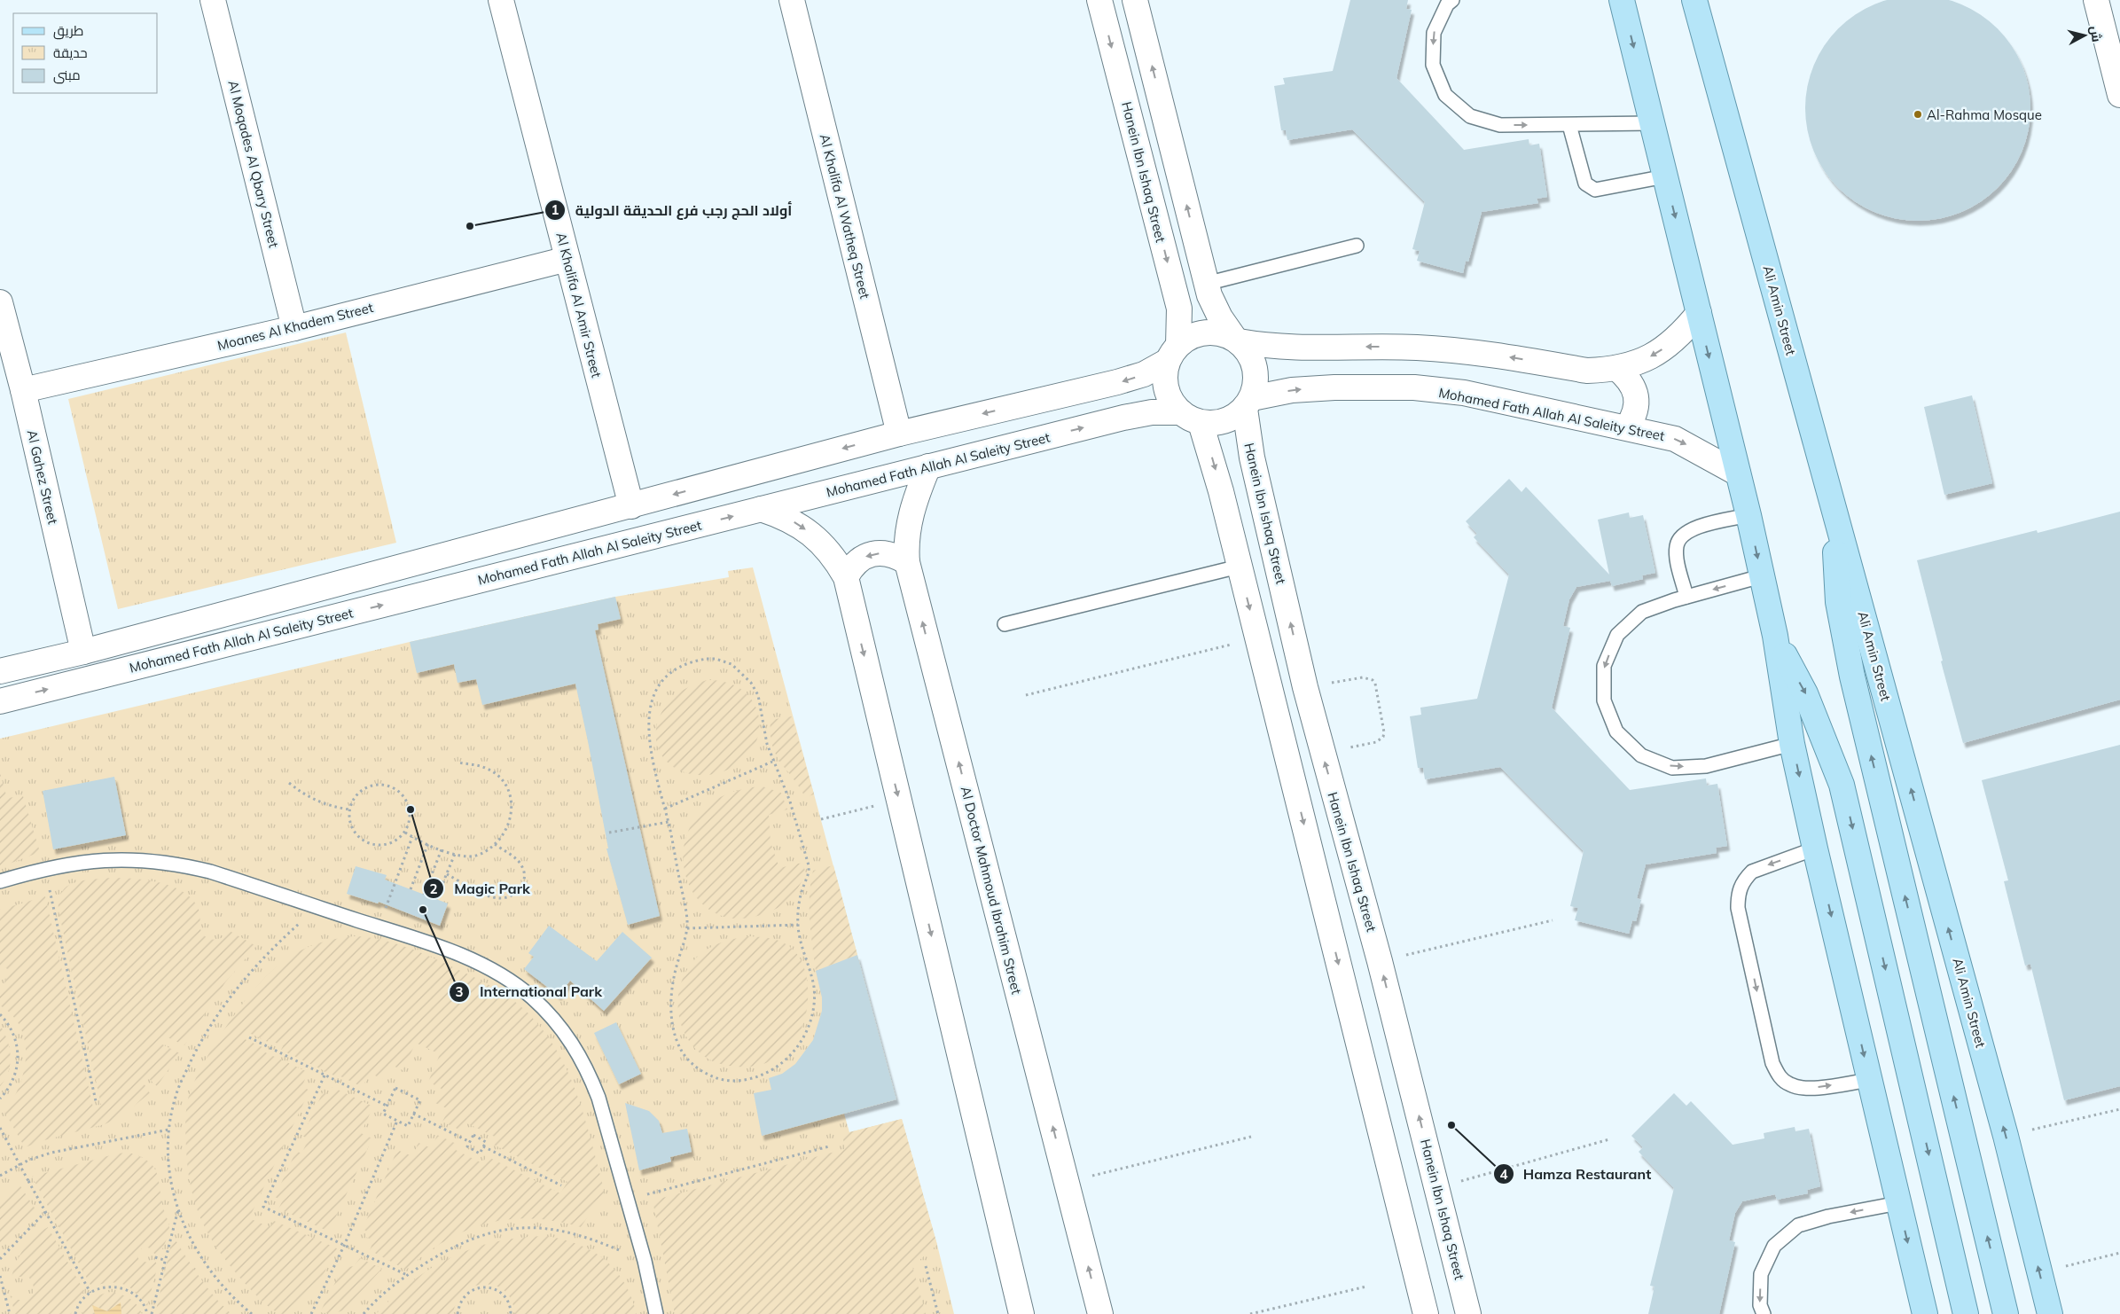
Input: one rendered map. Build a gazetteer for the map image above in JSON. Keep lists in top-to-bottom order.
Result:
{
  "streets": {
    "main road": ["Ali Amin Street"],
    "street": [
      "Al Moqades Al Qbary Street",
      "Hanein Ibn Ishaq Street",
      "Al Khalifa Al Watheq Street",
      "Al Khalifa Al Amir Street",
      "Moanes Al Khadem Street",
      "Mohamed Fath Allah Al Saleity Street",
      "Al Gahez Street",
      "Al Doctor Mahmoud Ibrahim Street"
    ]
  },
  "crossings": [
    ["Al Moqades Al Qbary Street", "Moanes Al Khadem Street"],
    ["Hanein Ibn Ishaq Street", "Mohamed Fath Allah Al Saleity Street"],
    ["Al Khalifa Al Watheq Street", "Mohamed Fath Allah Al Saleity Street"],
    ["Al Khalifa Al Amir Street", "Moanes Al Khadem Street"],
    ["Al Khalifa Al Amir Street", "Mohamed Fath Allah Al Saleity Street"],
    ["Moanes Al Khadem Street", "Al Gahez Street"],
    ["Mohamed Fath Allah Al Saleity Street", "Al Gahez Street"],
    ["Mohamed Fath Allah Al Saleity Street", "Al Doctor Mahmoud Ibrahim Street"]
  ],
  "places": [
    "Al-Rahma Mosque",
    "أولاد الحج رجب فرع الحديقة الدولية",
    "Magic Park",
    "International Park",
    "Hamza Restaurant"
  ],
  "legend": ["طريق", "حديقة", "مبنى"],
  "north": "right"
}
